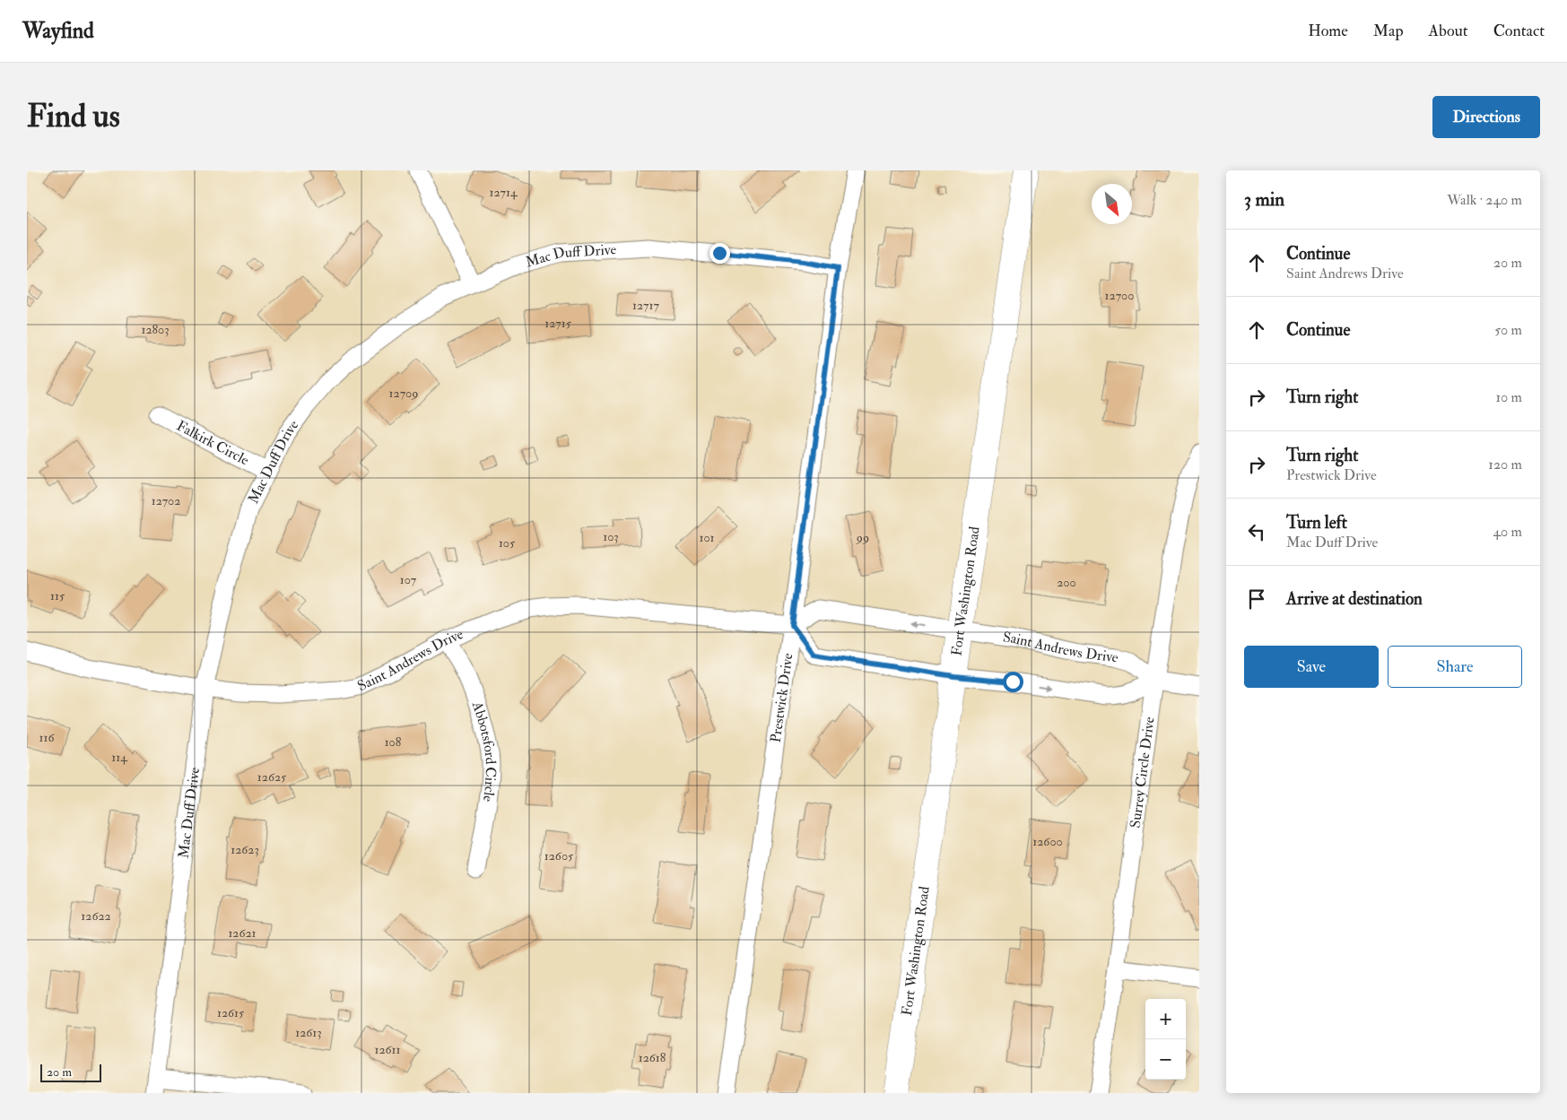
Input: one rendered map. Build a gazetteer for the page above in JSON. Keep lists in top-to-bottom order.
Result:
{
  "streets": {
    "main road": ["Fort Washington Road"],
    "street": [
      "Mac Duff Drive",
      "Falkirk Circle",
      "Saint Andrews Drive",
      "Prestwick Drive",
      "Abbotsford Circle",
      "Surrey Circle Drive"
    ]
  },
  "crossings": [
    ["Mac Duff Drive", "Falkirk Circle"],
    ["Mac Duff Drive", "Saint Andrews Drive"],
    ["Mac Duff Drive", "Prestwick Drive"],
    ["Fort Washington Road", "Saint Andrews Drive"],
    ["Saint Andrews Drive", "Prestwick Drive"],
    ["Saint Andrews Drive", "Abbotsford Circle"],
    ["Saint Andrews Drive", "Surrey Circle Drive"]
  ],
  "house_numbers": [
    "12714",
    "12700",
    "12717",
    "12715",
    "12803",
    "12709",
    "12702",
    "103",
    "101",
    "99",
    "105",
    "107",
    "200",
    "115",
    "116",
    "108",
    "114",
    "12625",
    "12600",
    "12623",
    "12605",
    "12622",
    "12621",
    "12615",
    "12613",
    "12611",
    "12618"
  ],
  "scale_bar": "20 m",
  "north": "bottom right",
  "page": {
    "header": "Wayfind",
    "nav": [
      "Home",
      "Map",
      "About",
      "Contact"
    ],
    "buttons": [
      "Directions",
      ["Save", "Share"]
    ],
    "title": "Find us",
    "heading": ["3 min", "Walk · 240 m"],
    "list": [
      ["Continue", "Saint Andrews Drive", "20 m"],
      ["Continue", "50 m"],
      ["Turn right", "10 m"],
      ["Turn right", "Prestwick Drive", "120 m"],
      ["Turn left", "Mac Duff Drive", "40 m"],
      "Arrive at destination"
    ],
    "map_buttons": ["+", "−"],
    "scale": "20 m"
  }
}
